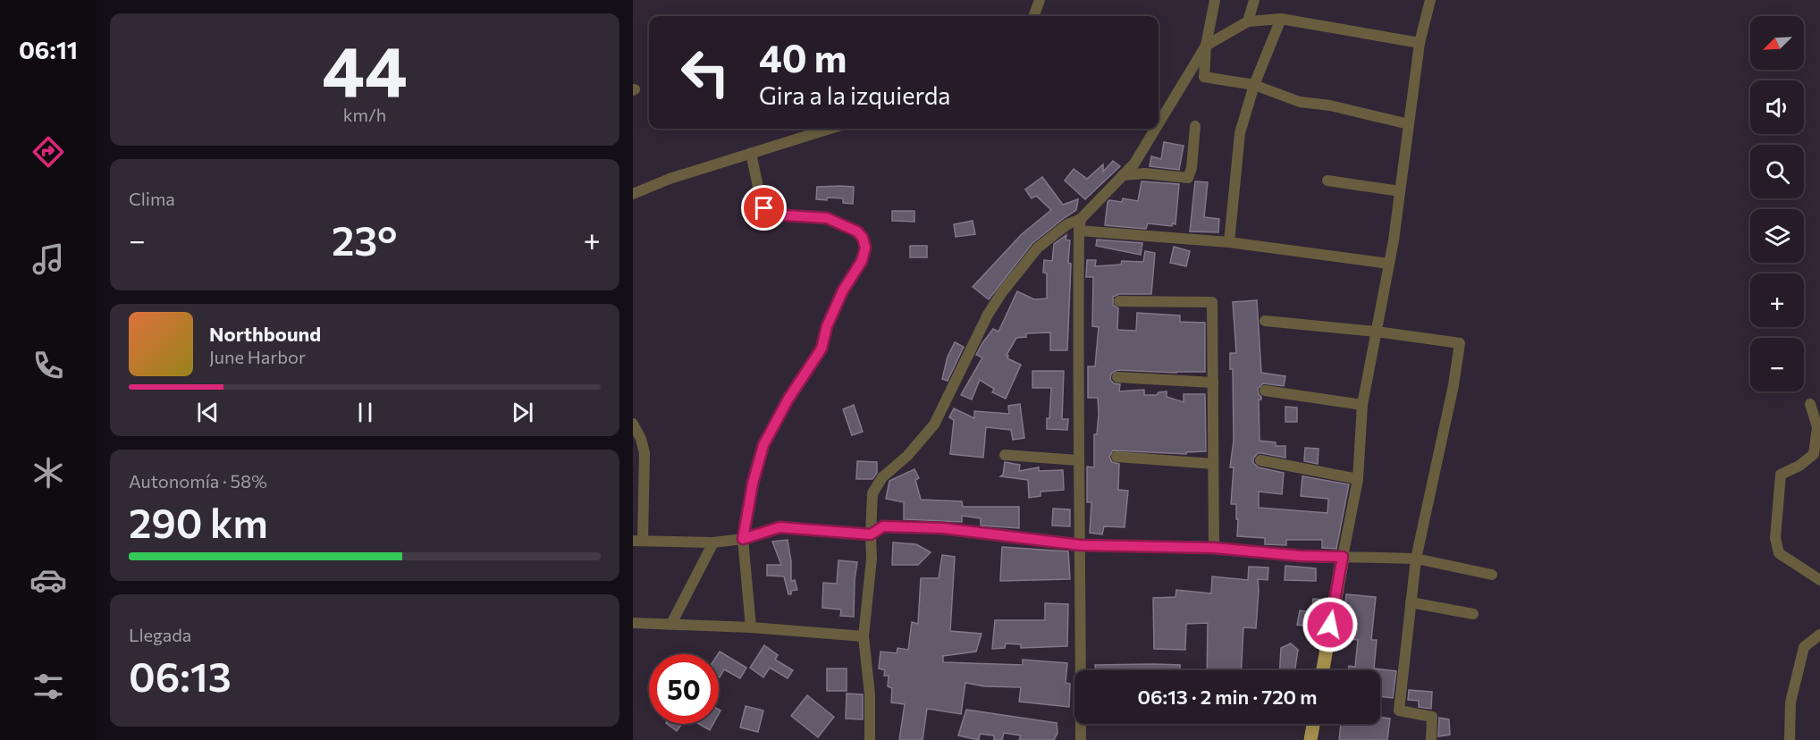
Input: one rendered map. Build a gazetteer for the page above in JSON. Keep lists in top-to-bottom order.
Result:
{
  "north": "bottom left",
  "page": {
    "tabs": "06:11",
    "tile": [
      ["44", "km/h"],
      "Clima",
      ["Autonomía · 58%", "290 km"],
      ["Llegada", "06:13"]
    ],
    "map_buttons": ["+", "−"],
    "turn": ["40 m", "Gira a la izquierda"],
    "heat": ["−", "23°", "+"],
    "song": ["Northbound", "June Harbor"],
    "limit": "50",
    "trip": "06:13 · 2 min · 720 m"
  }
}
